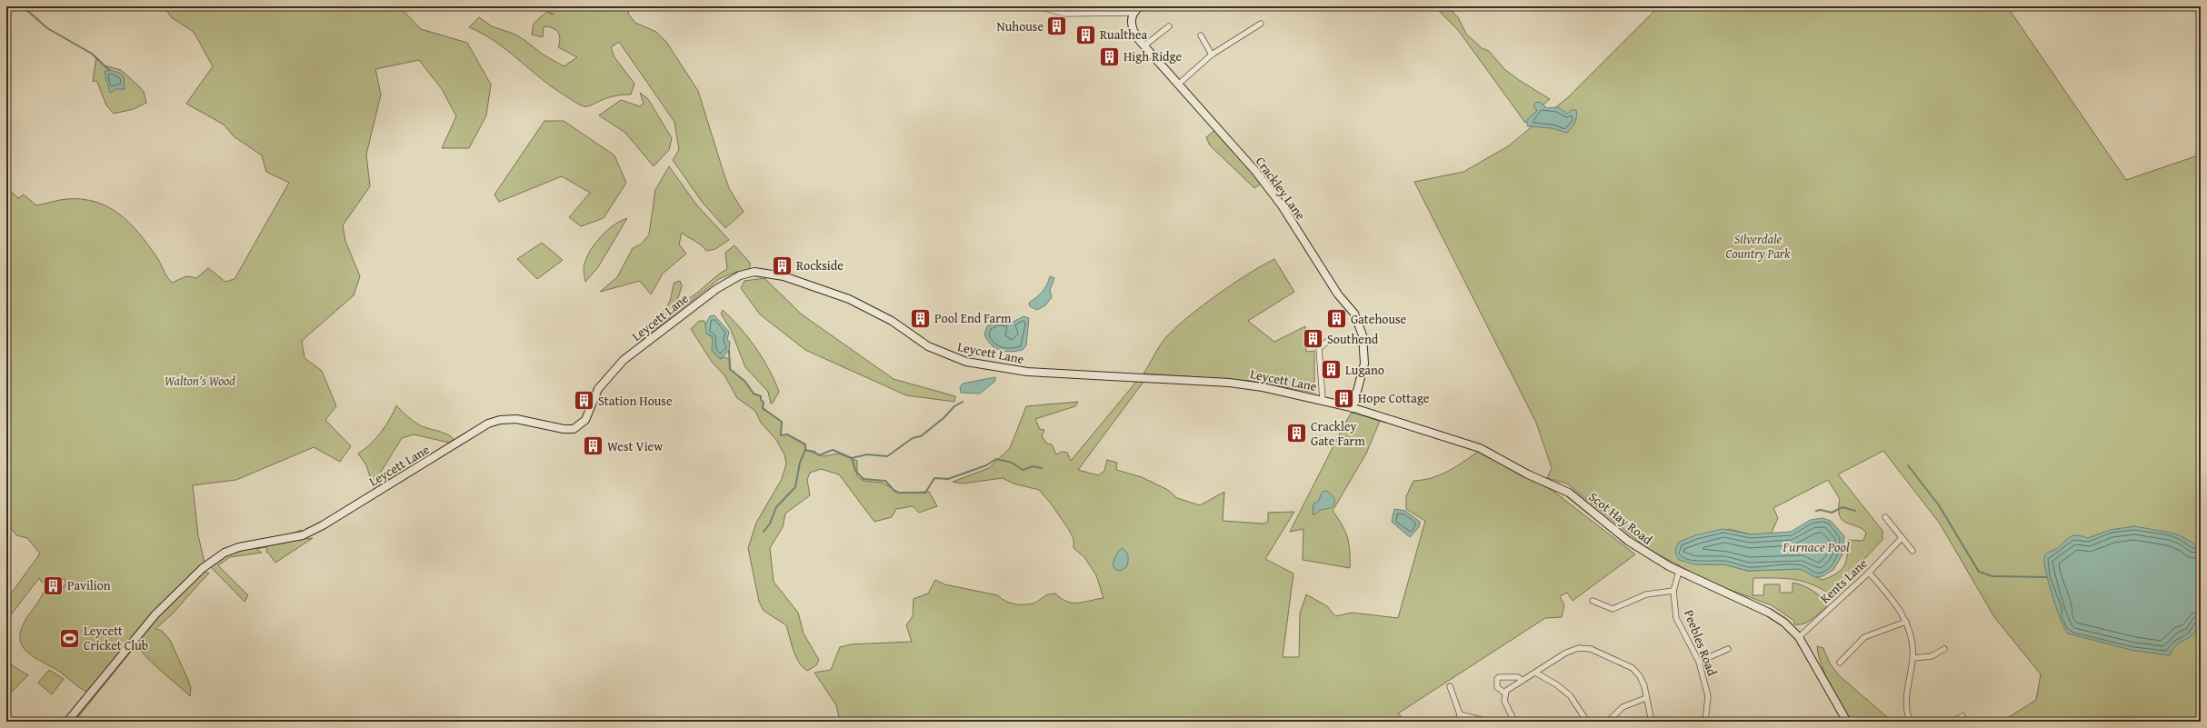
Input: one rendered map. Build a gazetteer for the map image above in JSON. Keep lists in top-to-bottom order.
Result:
{
  "streets": {
    "street": [
      "Crackley Lane",
      "Leycett Lane",
      "Scot Hay Road",
      "Kents Lane",
      "Peebles Road"
    ]
  },
  "crossings": [
    ["Crackley Lane", "Leycett Lane"],
    ["Crackley Lane", "Scot Hay Road"],
    ["Leycett Lane", "Scot Hay Road"],
    ["Scot Hay Road", "Kents Lane"],
    ["Scot Hay Road", "Peebles Road"]
  ],
  "water": ["Furnace Pool"],
  "parks": ["Silverdale Country Park", "Walton's Wood"],
  "places": {
    "building": [
      "Nuhouse",
      "Rualthea",
      "High Ridge",
      "Rockside",
      "Pool End Farm",
      "Gatehouse",
      "Southend",
      "Lugano",
      "Hope Cottage",
      "Station House",
      "Crackley Gate Farm",
      "West View",
      "Pavilion"
    ],
    "sports": ["Leycett Cricket Club"]
  }
}
